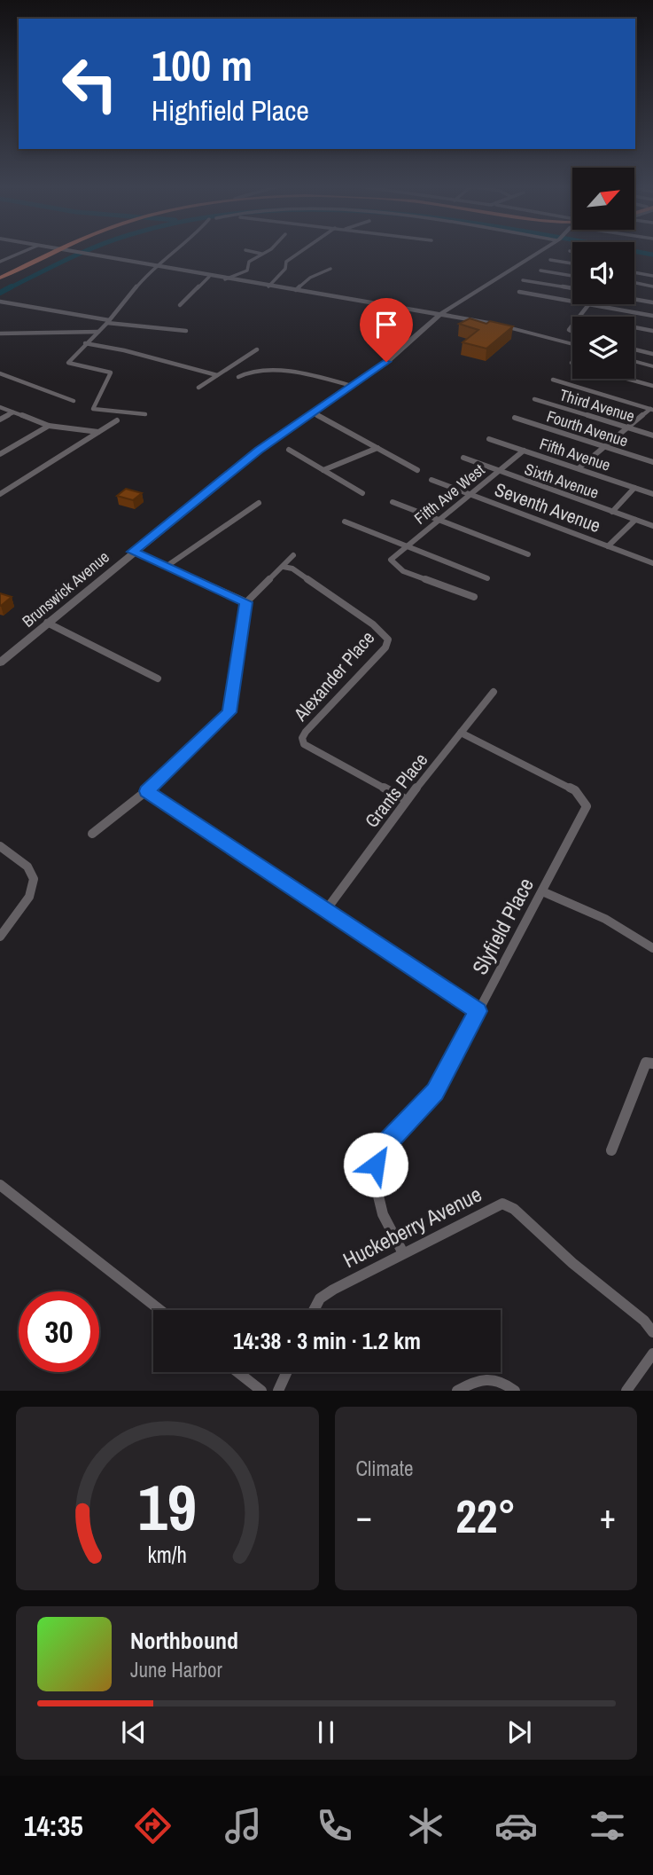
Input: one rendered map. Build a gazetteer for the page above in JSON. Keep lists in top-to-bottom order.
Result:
{
  "streets": {
    "main road": ["Brunswick Avenue"],
    "street": [
      "Third Avenue",
      "Fourth Avenue",
      "Fifth Avenue",
      "Sixth Avenue",
      "Fifth Ave West",
      "Seventh Avenue",
      "Alexander Place",
      "Grants Place",
      "Slyfield Place",
      "Huckeberry Avenue"
    ]
  },
  "crossings": [
    ["Fifth Avenue", "Fifth Ave West"],
    ["Sixth Avenue", "Fifth Ave West"],
    ["Fifth Ave West", "Seventh Avenue"],
    ["Alexander Place", "Grants Place"],
    ["Grants Place", "Slyfield Place"],
    ["Slyfield Place", "Huckeberry Avenue"]
  ],
  "north": "top right",
  "page": {
    "turn": ["100 m", "Highfield Place"],
    "limit": "30",
    "trip": "14:38 · 3 min · 1.2 km",
    "tile": "Climate",
    "heat": ["−", "22°", "+"],
    "song": ["Northbound", "June Harbor"],
    "tabs": "14:35",
    "gauge": ["19", "km/h"]
  }
}
